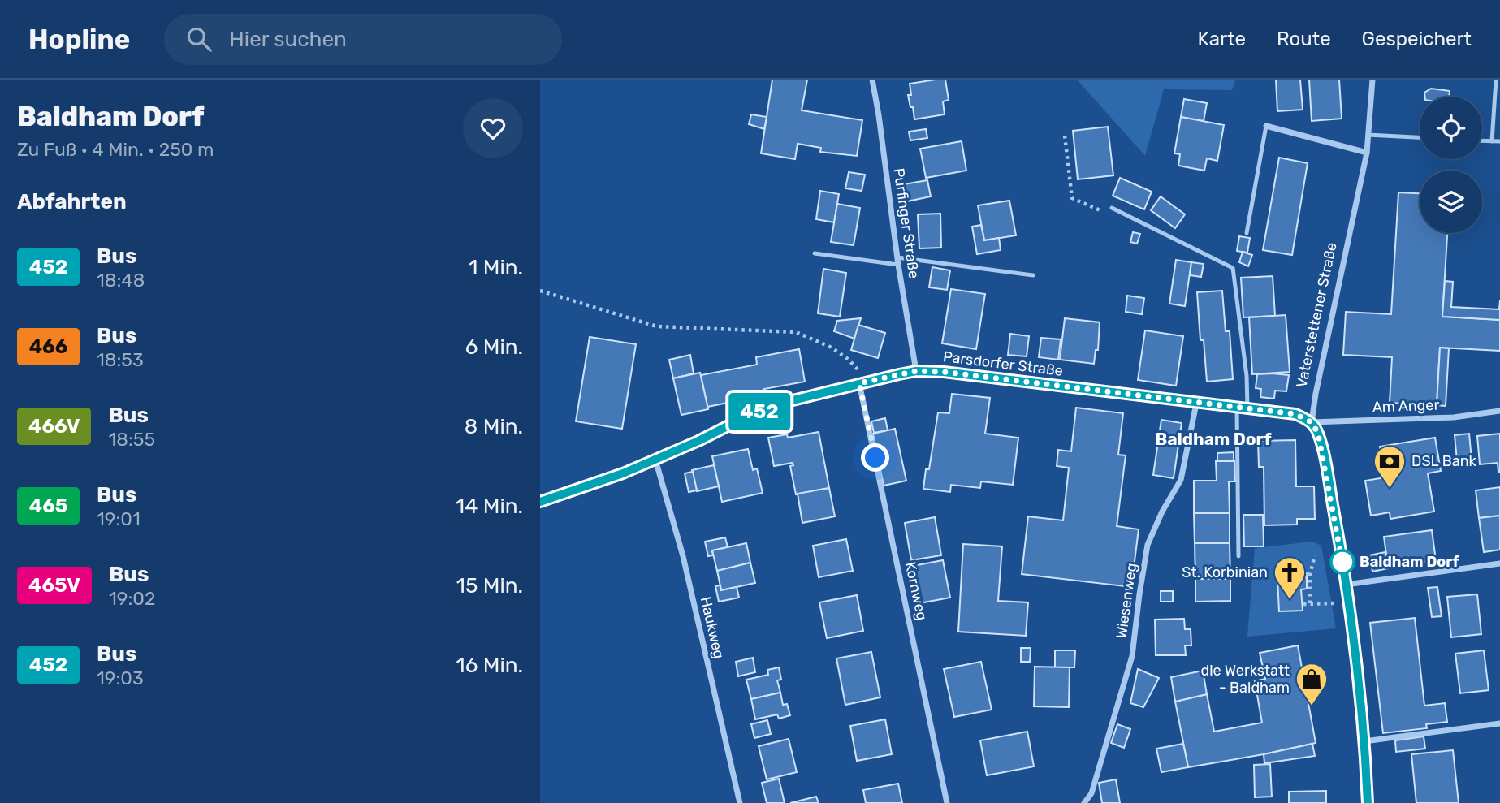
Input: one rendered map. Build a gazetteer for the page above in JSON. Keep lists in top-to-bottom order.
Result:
{
  "streets": {
    "street": [
      "Purfinger Straße",
      "Vaterstettener Straße",
      "Parsdorfer Straße",
      "Am Anger",
      "Kornweg",
      "Wiesenweg",
      "Haukweg"
    ]
  },
  "crossings": [
    ["Purfinger Straße", "Parsdorfer Straße"],
    ["Vaterstettener Straße", "Parsdorfer Straße"],
    ["Vaterstettener Straße", "Am Anger"],
    ["Parsdorfer Straße", "Am Anger"],
    ["Parsdorfer Straße", "Kornweg"],
    ["Parsdorfer Straße", "Wiesenweg"],
    ["Parsdorfer Straße", "Haukweg"]
  ],
  "districts": ["Baldham Dorf"],
  "places": {
    "bank": ["DSL Bank"],
    "other": ["Baldham Dorf"],
    "church": ["St. Korbinian"],
    "shop": ["die Werkstatt - Baldham"]
  },
  "lines": ["bus line 452"],
  "page": {
    "header": "Hopline",
    "search": "Hier suchen",
    "nav": ["Karte", "Route", "Gespeichert"],
    "heading": [
      ["Baldham Dorf", "Zu Fuß · 4 Min. · 250 m"],
      "Abfahrten"
    ],
    "on_map": "452",
    "list": [
      {
        "mark": "452",
        "name": "Bus",
        "note": "18:48",
        "value": "1 Min."
      },
      {
        "mark": "466",
        "name": "Bus",
        "note": "18:53",
        "value": "6 Min."
      },
      {
        "mark": "466V",
        "name": "Bus",
        "note": "18:55",
        "value": "8 Min."
      },
      {
        "mark": "465",
        "name": "Bus",
        "note": "19:01",
        "value": "14 Min."
      },
      {
        "mark": "465V",
        "name": "Bus",
        "note": "19:02",
        "value": "15 Min."
      },
      {
        "mark": "452",
        "name": "Bus",
        "note": "19:03",
        "value": "16 Min."
      }
    ]
  }
}
